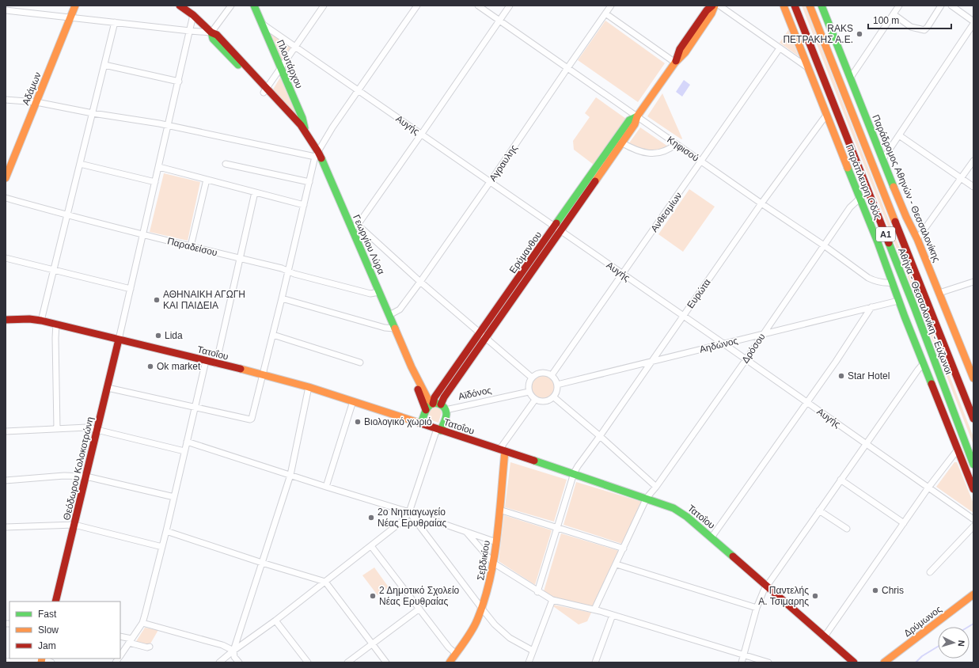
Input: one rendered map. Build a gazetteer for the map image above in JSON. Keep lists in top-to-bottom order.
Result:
{
  "streets": {
    "main road": [
      "Πλουτάρχου",
      "Αδάμων",
      "Παράπλευρη Οδός",
      "Παράδρομος Αθηνών - Θεσσαλονίκης",
      "Α1",
      "Γεωργίου Λύρα",
      "Ερύμανθου",
      "Αθήνα - Θεσσαλονίκη - Εύζωνοι",
      "Τατοΐου",
      "Θεόδωρου Κολοκοτρώνη",
      "Σεβδικίου",
      "Δρύμωνος"
    ],
    "street": [
      "Αυγής",
      "Κηφισού",
      "Αγραυλης",
      "Ανθεσμίων",
      "Παραδείσου",
      "Ευρώτα",
      "Αηδώνος",
      "Δρόσου",
      "Αϊδόνος"
    ]
  },
  "crossings": [
    ["Πλουτάρχου", "Αυγής"],
    ["Πλουτάρχου", "Γεωργίου Λύρα"],
    ["Αυγής", "Αγραυλης"],
    ["Αυγής", "Ανθεσμίων"],
    ["Αυγής", "Ερύμανθου"],
    ["Αυγής", "Ευρώτα"],
    ["Αυγής", "Αηδώνος"],
    ["Αυγής", "Δρόσου"],
    ["Κηφισού", "Αγραυλης"],
    ["Κηφισού", "Παράπλευρη Οδός"],
    ["Κηφισού", "Ανθεσμίων"],
    ["Κηφισού", "Ερύμανθου"],
    ["Κηφισού", "Ευρώτα"],
    ["Κηφισού", "Δρόσου"],
    ["Αγραυλης", "Γεωργίου Λύρα"],
    ["Παράπλευρη Οδός", "Ευρώτα"],
    ["Παράπλευρη Οδός", "Αηδώνος"],
    ["Παράπλευρη Οδός", "Δρόσου"],
    ["Ανθεσμίων", "Αηδώνος"],
    ["Ανθεσμίων", "Αϊδόνος"],
    ["Γεωργίου Λύρα", "Παραδείσου"],
    ["Γεωργίου Λύρα", "Ερύμανθου"],
    ["Γεωργίου Λύρα", "Τατοΐου"],
    ["Γεωργίου Λύρα", "Αϊδόνος"],
    ["Ερύμανθου", "Τατοΐου"],
    ["Ερύμανθου", "Αϊδόνος"],
    ["Ευρώτα", "Αηδώνος"],
    ["Ευρώτα", "Τατοΐου"],
    ["Αηδώνος", "Δρόσου"],
    ["Αηδώνος", "Αϊδόνος"],
    ["Δρόσου", "Τατοΐου"],
    ["Τατοΐου", "Αϊδόνος"],
    ["Τατοΐου", "Θεόδωρου Κολοκοτρώνη"],
    ["Τατοΐου", "Σεβδικίου"]
  ],
  "places": [
    "RAKS ΠΕΤΡΑΚΗΣ Α.Ε.",
    "ΑΘΗΝΑΙΚΗ ΑΓΩΓΗ ΚΑΙ ΠΑΙΔΕΙΑ",
    "Lida",
    "Ok market",
    "Star Hotel",
    "Βιολογικό χωριό",
    "2ο Νηπιαγωγείο Νέας Ερυθραίας",
    "Chris",
    "2 Δημοτικό Σχολείο Νέας Ερυθραίας",
    "Παντελής Α. Τσιμαρης"
  ],
  "legend": ["Fast", "Slow", "Jam"],
  "scale_bar": "100 m",
  "north": "right"
}
